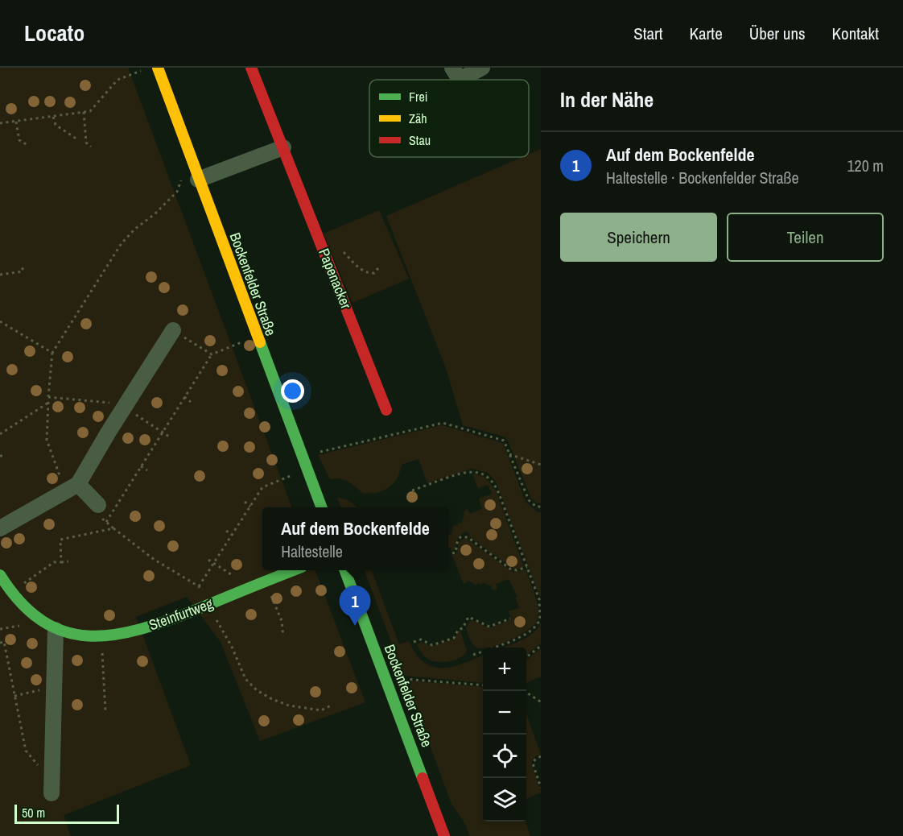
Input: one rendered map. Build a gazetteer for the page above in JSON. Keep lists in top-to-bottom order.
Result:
{
  "streets": {
    "main road": ["Papenacker", "Bockenfelder Straße", "Steinfurtweg"]
  },
  "legend": ["Frei", "Zäh", "Stau"],
  "scale_bar": "50 m",
  "page": {
    "header": "Locato",
    "nav": [
      "Start",
      "Karte",
      "Über uns",
      "Kontakt"
    ],
    "heading": "In der Nähe",
    "list": [
      {
        "mark": "1",
        "name": "Auf dem Bockenfelde",
        "note": "Haltestelle · Bockenfelder Straße",
        "value": "120 m"
      }
    ],
    "buttons": ["Speichern", "Teilen"],
    "popup": ["Auf dem Bockenfelde", "Haltestelle"],
    "pins": "1",
    "map_buttons": ["+", "−"],
    "scale": "50 m"
  }
}
